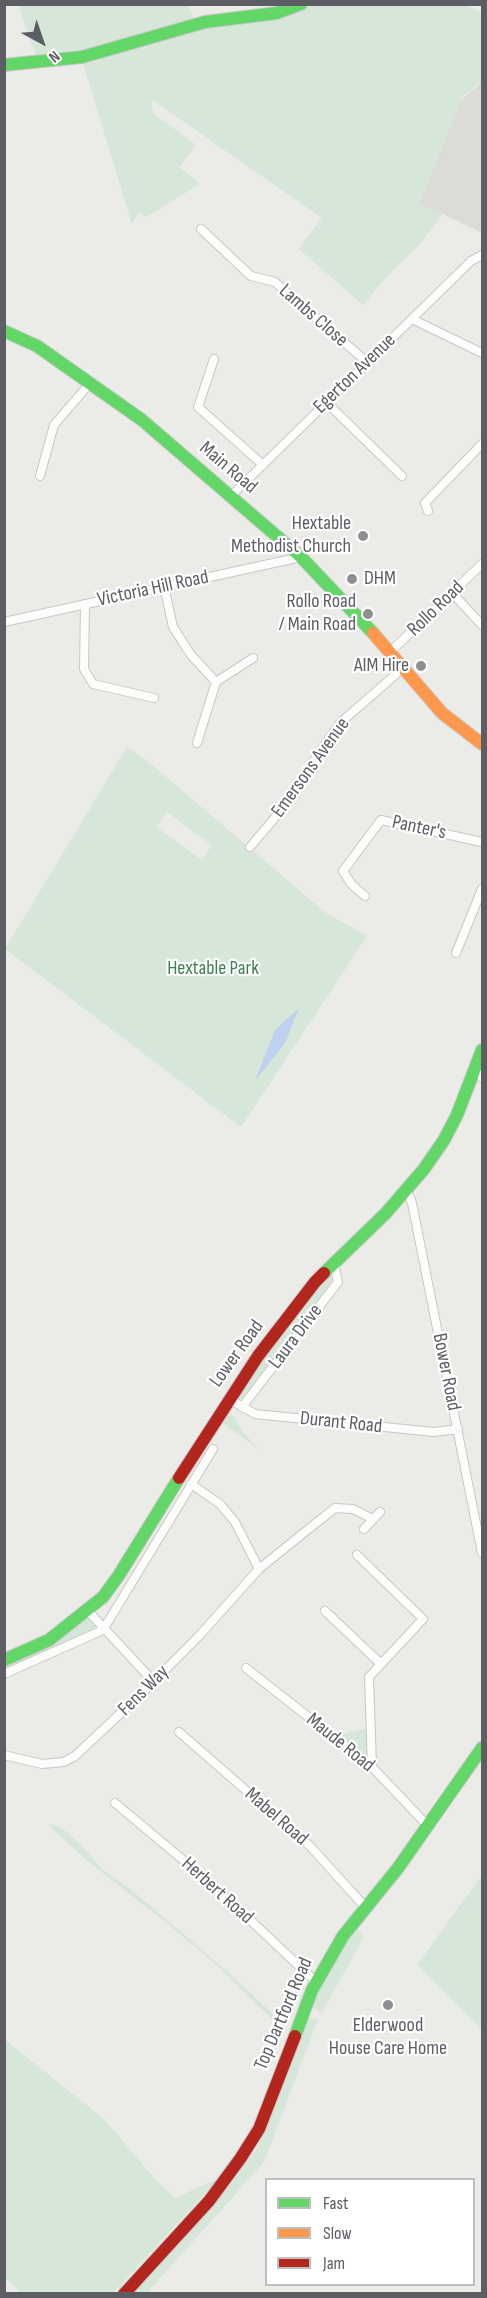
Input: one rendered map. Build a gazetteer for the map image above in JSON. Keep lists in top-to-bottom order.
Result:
{
  "streets": {
    "main road": ["Main Road", "Lower Road", "Top Dartford Road"],
    "street": [
      "Lambs Close",
      "Egerton Avenue",
      "Victoria Hill Road",
      "Rollo Road",
      "Emersons Avenue",
      "Panter's",
      "Laura Drive",
      "Bower Road",
      "Durant Road",
      "Fens Way",
      "Maude Road",
      "Mabel Road",
      "Herbert Road"
    ]
  },
  "crossings": [
    ["Lambs Close", "Egerton Avenue"],
    ["Egerton Avenue", "Main Road"],
    ["Main Road", "Victoria Hill Road"],
    ["Main Road", "Rollo Road"],
    ["Main Road", "Emersons Avenue"],
    ["Laura Drive", "Lower Road"],
    ["Laura Drive", "Durant Road"],
    ["Lower Road", "Bower Road"],
    ["Lower Road", "Durant Road"],
    ["Bower Road", "Durant Road"],
    ["Maude Road", "Top Dartford Road"],
    ["Mabel Road", "Top Dartford Road"],
    ["Herbert Road", "Top Dartford Road"]
  ],
  "parks": ["Hextable Park"],
  "places": [
    "Hextable Methodist Church",
    "DHM",
    "Rollo Road / Main Road",
    "AIM Hire",
    "Elderwood House Care Home"
  ],
  "legend": ["Fast", "Slow", "Jam"],
  "north": "bottom right"
}
